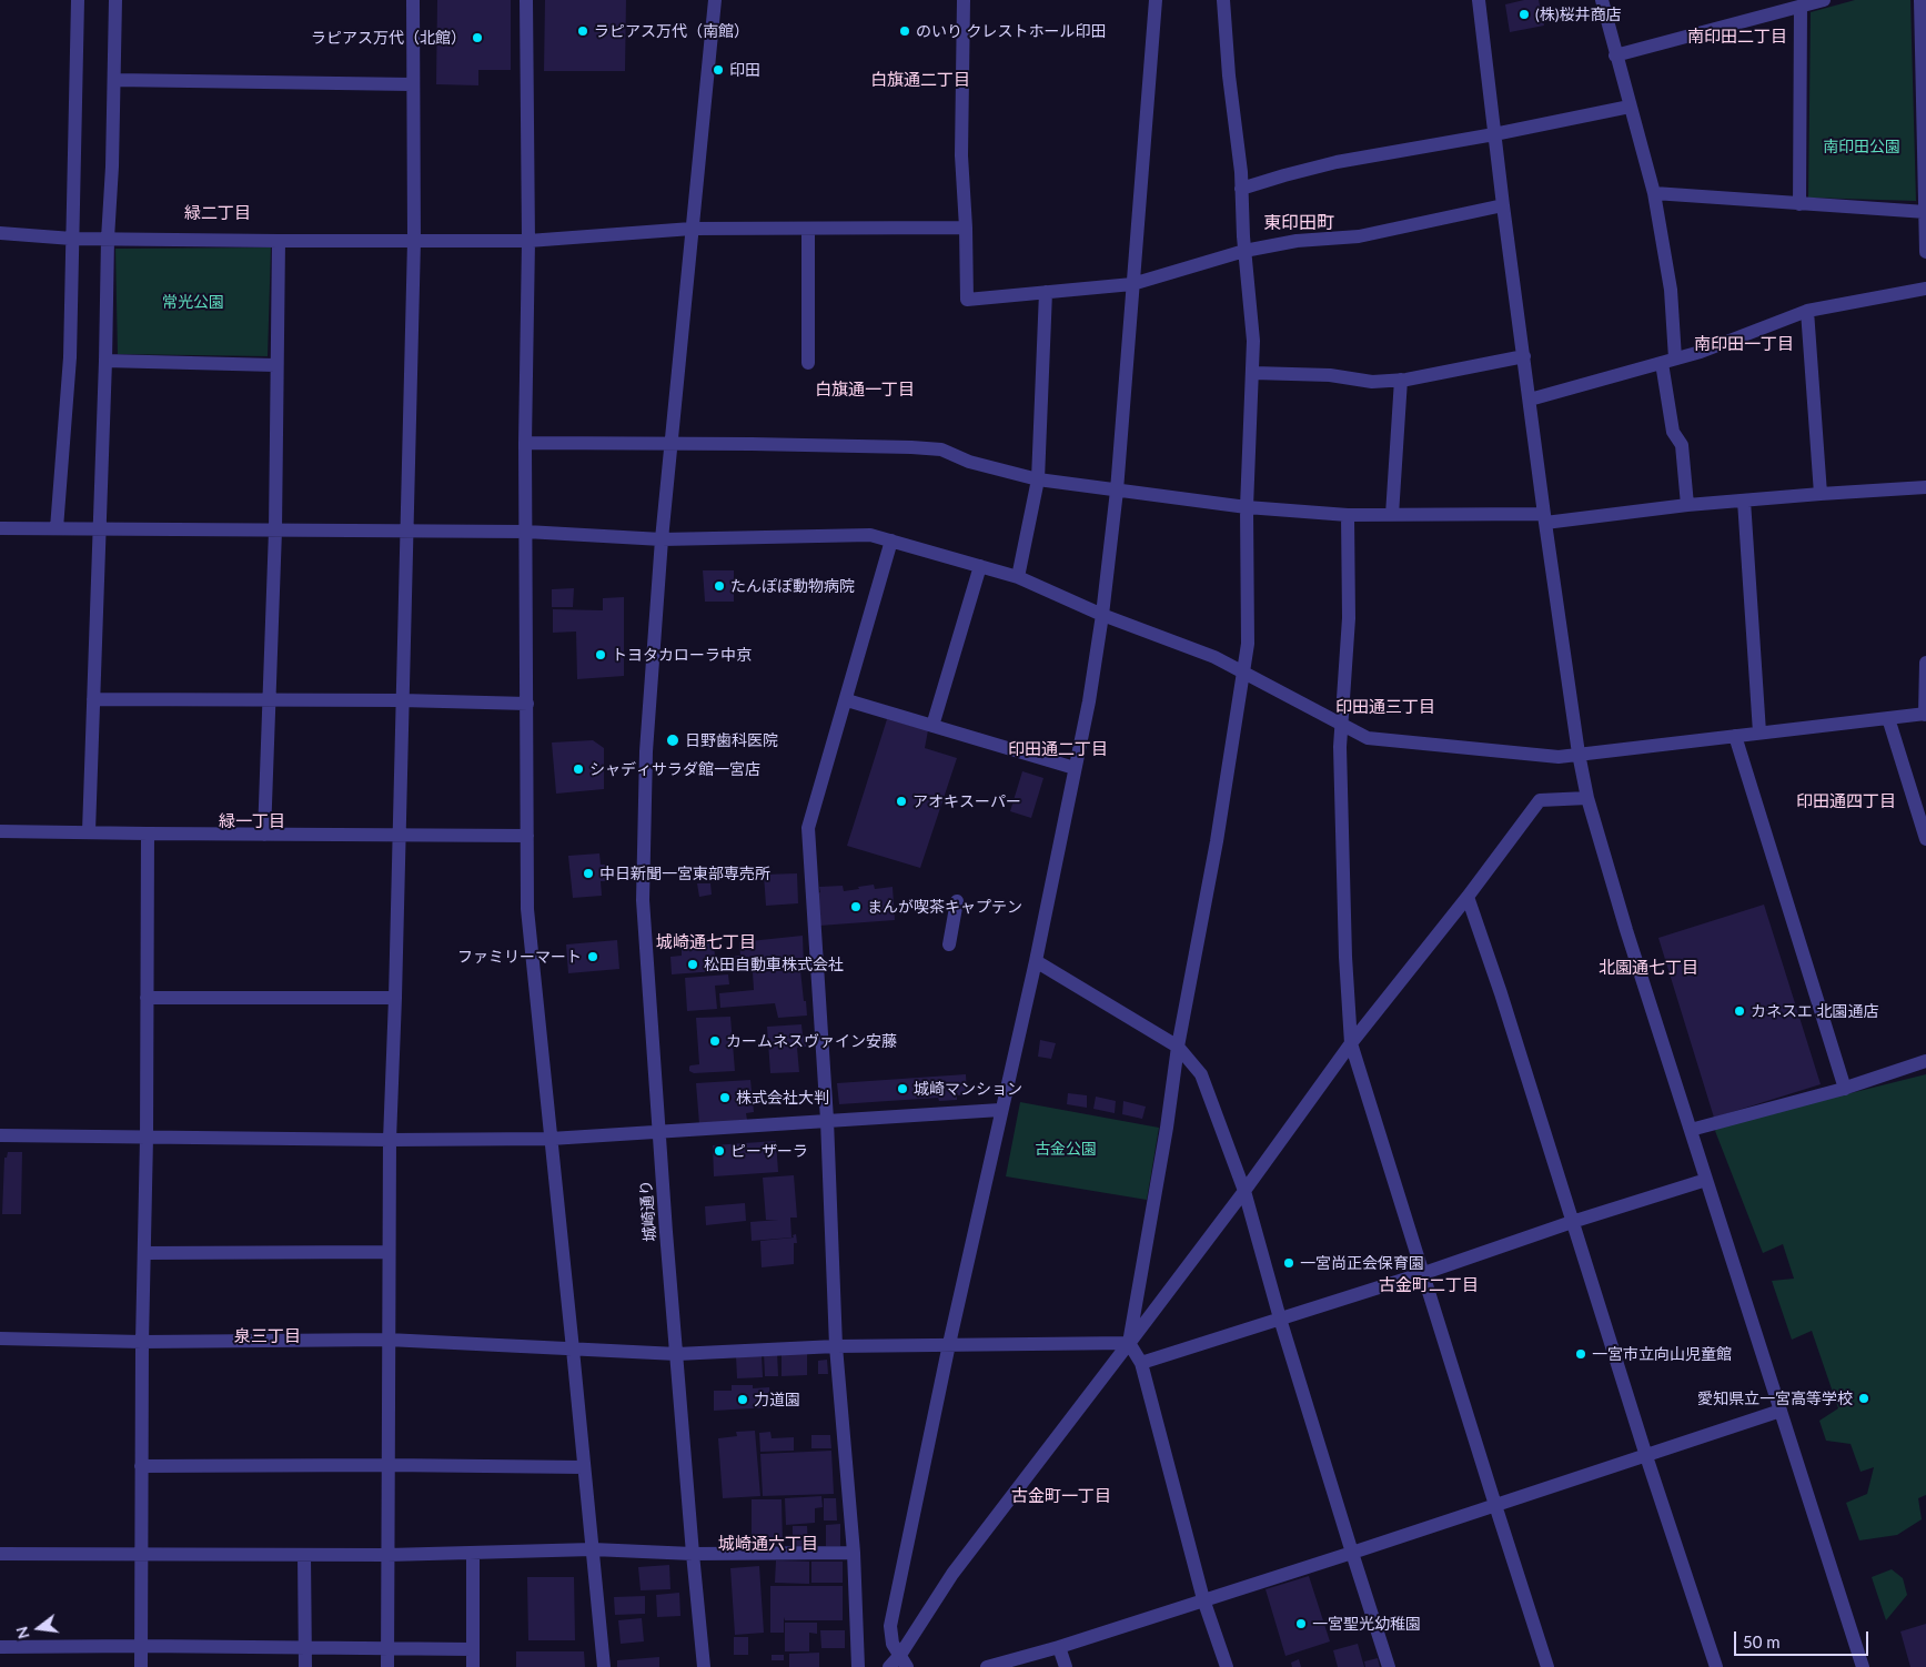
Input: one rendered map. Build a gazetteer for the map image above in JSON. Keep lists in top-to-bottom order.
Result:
{
  "streets": {
    "street": ["城崎通り"]
  },
  "districts": [
    "南印田二丁目",
    "白旗通二丁目",
    "緑二丁目",
    "東印田町",
    "南印田一丁目",
    "白旗通一丁目",
    "印田通三丁目",
    "印田通二丁目",
    "印田通四丁目",
    "緑一丁目",
    "城崎通七丁目",
    "北園通七丁目",
    "古金町二丁目",
    "泉三丁目",
    "古金町一丁目",
    "城崎通六丁目"
  ],
  "parks": ["南印田公園", "常光公園", "古金公園"],
  "places": [
    "(株)桜井商店",
    "ラピアス万代（南館）",
    "のいり クレストホール印田",
    "ラピアス万代（北館）",
    "印田",
    "たんぽぽ動物病院",
    "トヨタカローラ中京",
    "日野歯科医院",
    "シャディサラダ館一宮店",
    "アオキスーパー",
    "中日新聞一宮東部専売所",
    "まんが喫茶キャプテン",
    "ファミリーマート",
    "松田自動車株式会社",
    "カネスエ 北園通店",
    "カームネスヴァイン安藤",
    "城崎マンション",
    "株式会社大判",
    "ピーザーラ",
    "一宮尚正会保育園",
    "一宮市立向山児童館",
    "愛知県立一宮高等学校",
    "力道園",
    "一宮聖光幼稚園"
  ],
  "scale_bar": "50 m",
  "north": "left"
}
